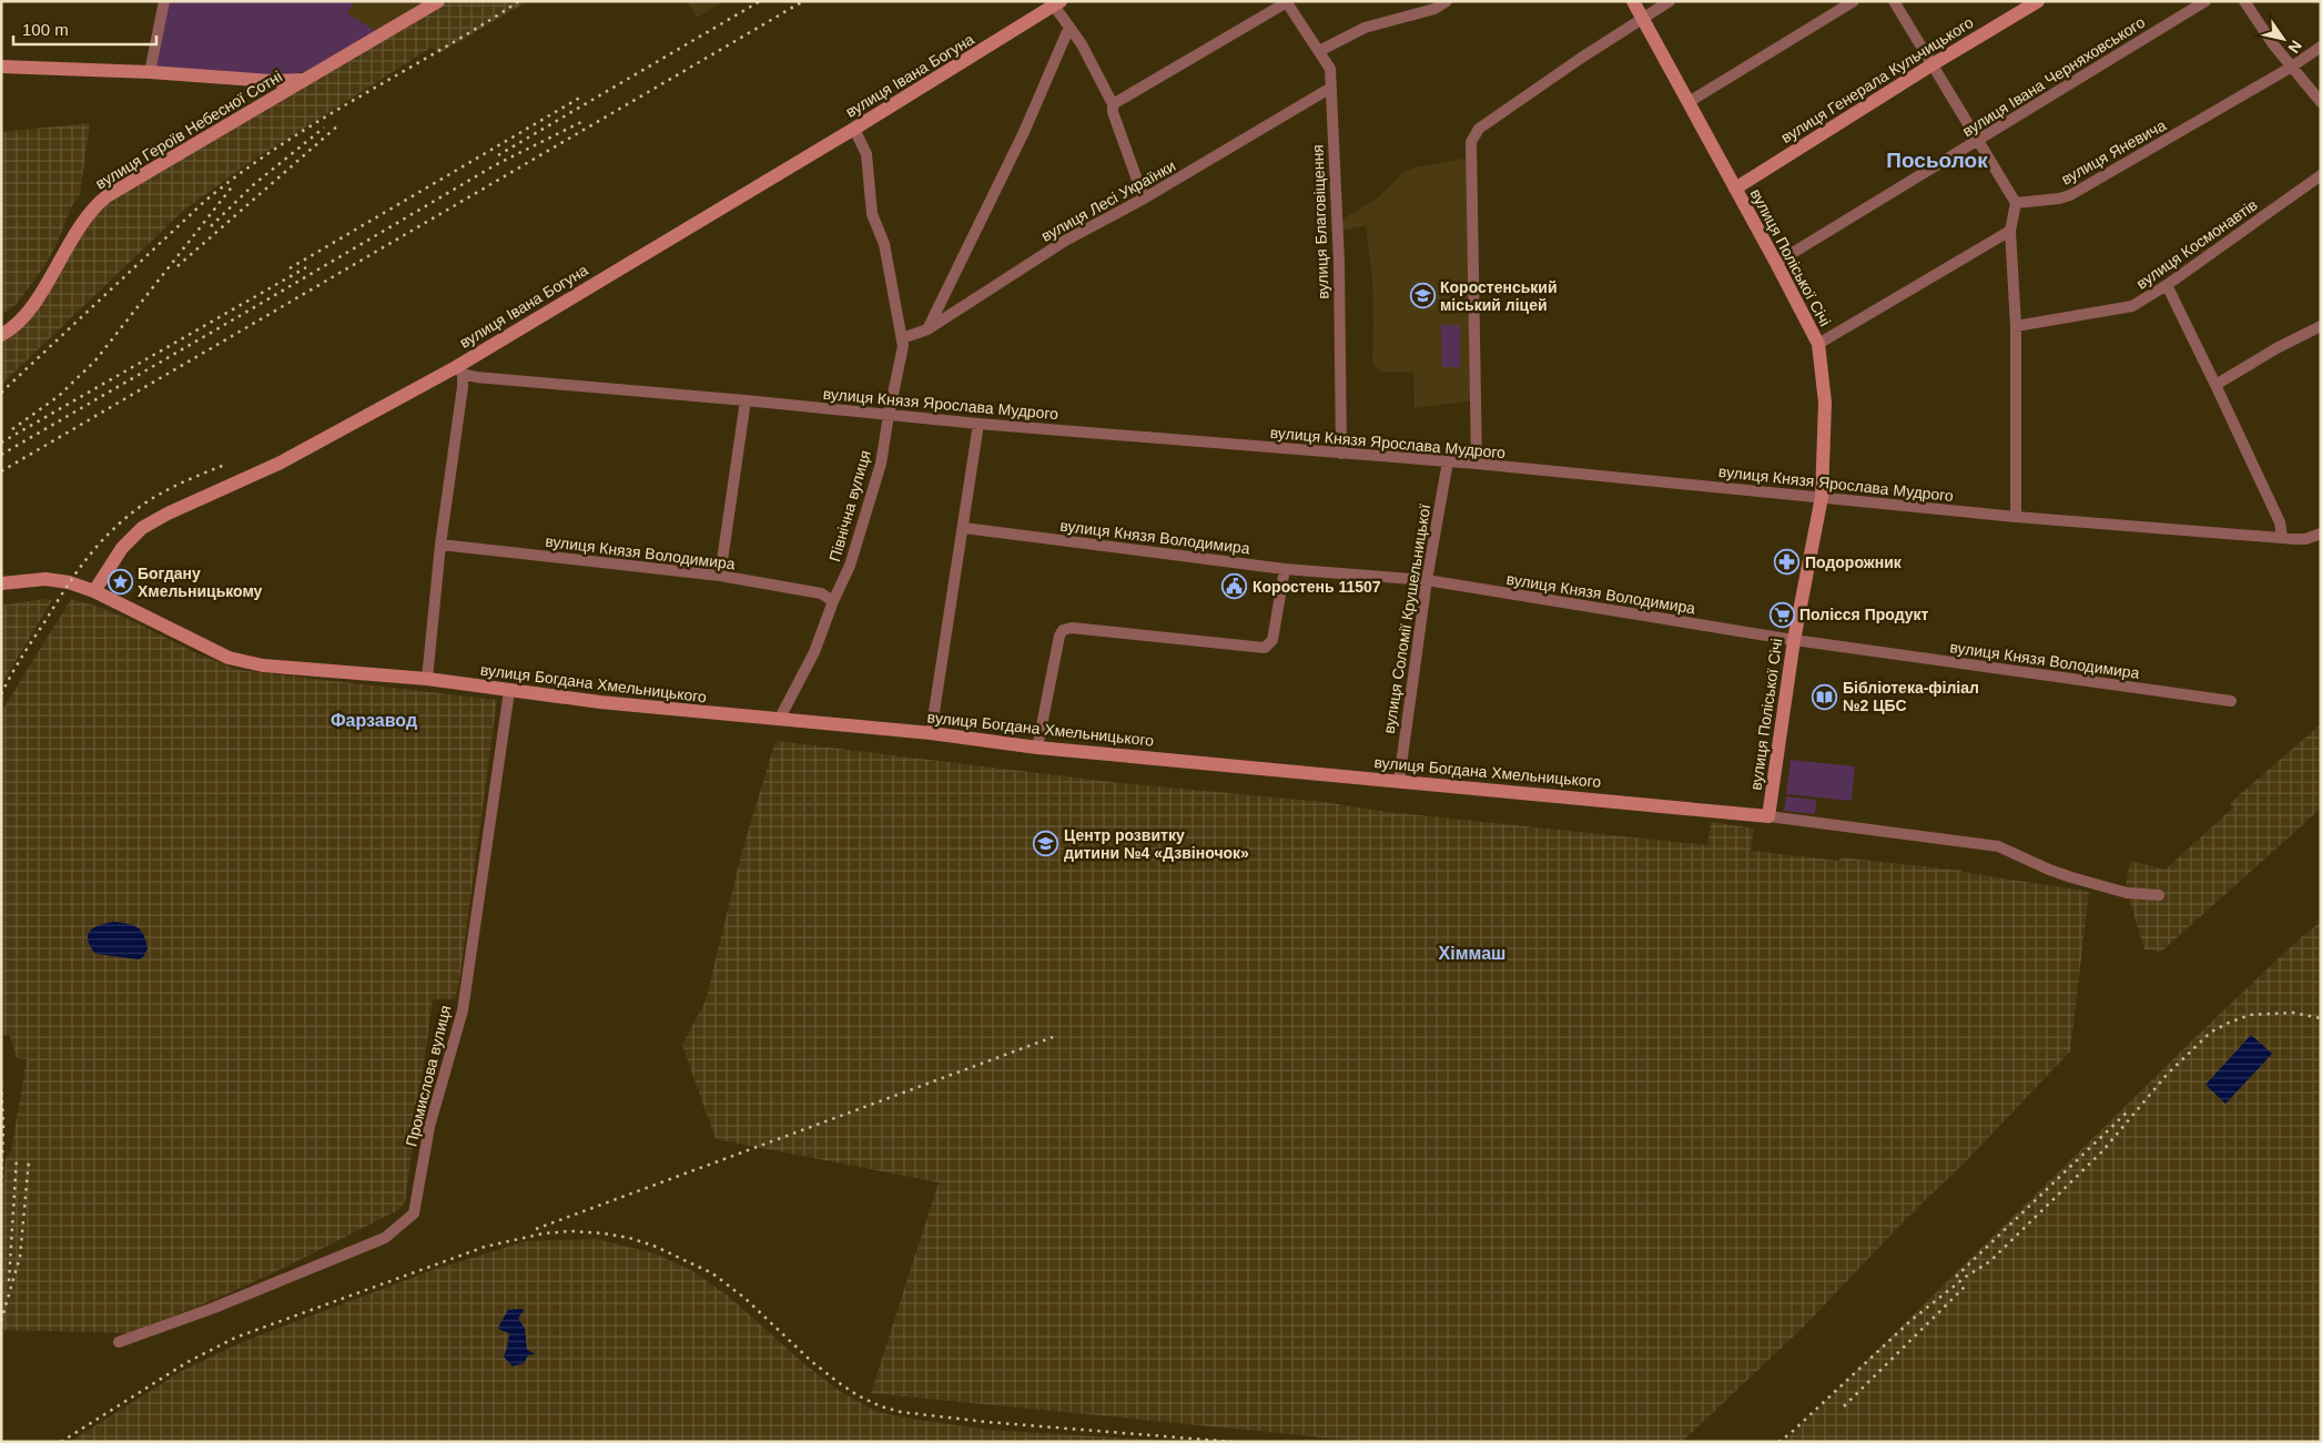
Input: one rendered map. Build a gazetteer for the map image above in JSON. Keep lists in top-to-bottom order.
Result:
{
  "streets": {
    "street": [
      "вулиця Івана Богуна",
      "вулиця Івана Черняховського",
      "вулиця Генерала Кульчицького",
      "вулиця Героїв Небесної Сотні",
      "вулиця Яневича",
      "вулиця Лесі Українки",
      "вулиця Благовіщення",
      "вулиця Космонавтів",
      "вулиця Поліської Січі",
      "вулиця Князя Ярослава Мудрого",
      "Північна вулиця",
      "вулиця Князя Володимира",
      "вулиця Соломії Крушельницької",
      "вулиця Богдана Хмельницького",
      "Промислова вулиця"
    ]
  },
  "crossings": [
    ["вулиця Івана Богуна", "вулиця Князя Ярослава Мудрого"],
    ["вулиця Івана Богуна", "Північна вулиця"],
    ["вулиця Івана Богуна", "вулиця Богдана Хмельницького"],
    ["вулиця Івана Черняховського", "вулиця Поліської Січі"],
    ["вулиця Генерала Кульчицького", "вулиця Поліської Січі"],
    ["вулиця Лесі Українки", "вулиця Благовіщення"],
    ["вулиця Лесі Українки", "Північна вулиця"],
    ["вулиця Благовіщення", "вулиця Князя Ярослава Мудрого"],
    ["вулиця Поліської Січі", "вулиця Князя Ярослава Мудрого"],
    ["вулиця Поліської Січі", "вулиця Князя Володимира"],
    ["вулиця Поліської Січі", "вулиця Богдана Хмельницького"],
    ["вулиця Князя Ярослава Мудрого", "Північна вулиця"],
    ["вулиця Князя Ярослава Мудрого", "вулиця Соломії Крушельницької"],
    ["Північна вулиця", "вулиця Князя Володимира"],
    ["Північна вулиця", "вулиця Богдана Хмельницького"],
    ["вулиця Князя Володимира", "вулиця Соломії Крушельницької"],
    ["вулиця Соломії Крушельницької", "вулиця Богдана Хмельницького"],
    ["вулиця Богдана Хмельницького", "Промислова вулиця"]
  ],
  "districts": ["Посьолок", "Фарзавод", "Хіммаш"],
  "places": {
    "school or university": ["Коростенський міський ліцей", "Центр розвитку дитини №4 «Дзвіночок»"],
    "pharmacy": ["Подорожник"],
    "place": ["Богдану Хмельницькому"],
    "public building": ["Коростень 11507"],
    "supermarket": ["Полісся Продукт"],
    "library": ["Бібліотека-філіал №2 ЦБС"]
  },
  "scale_bar": "100 m",
  "north": "bottom right"
}
